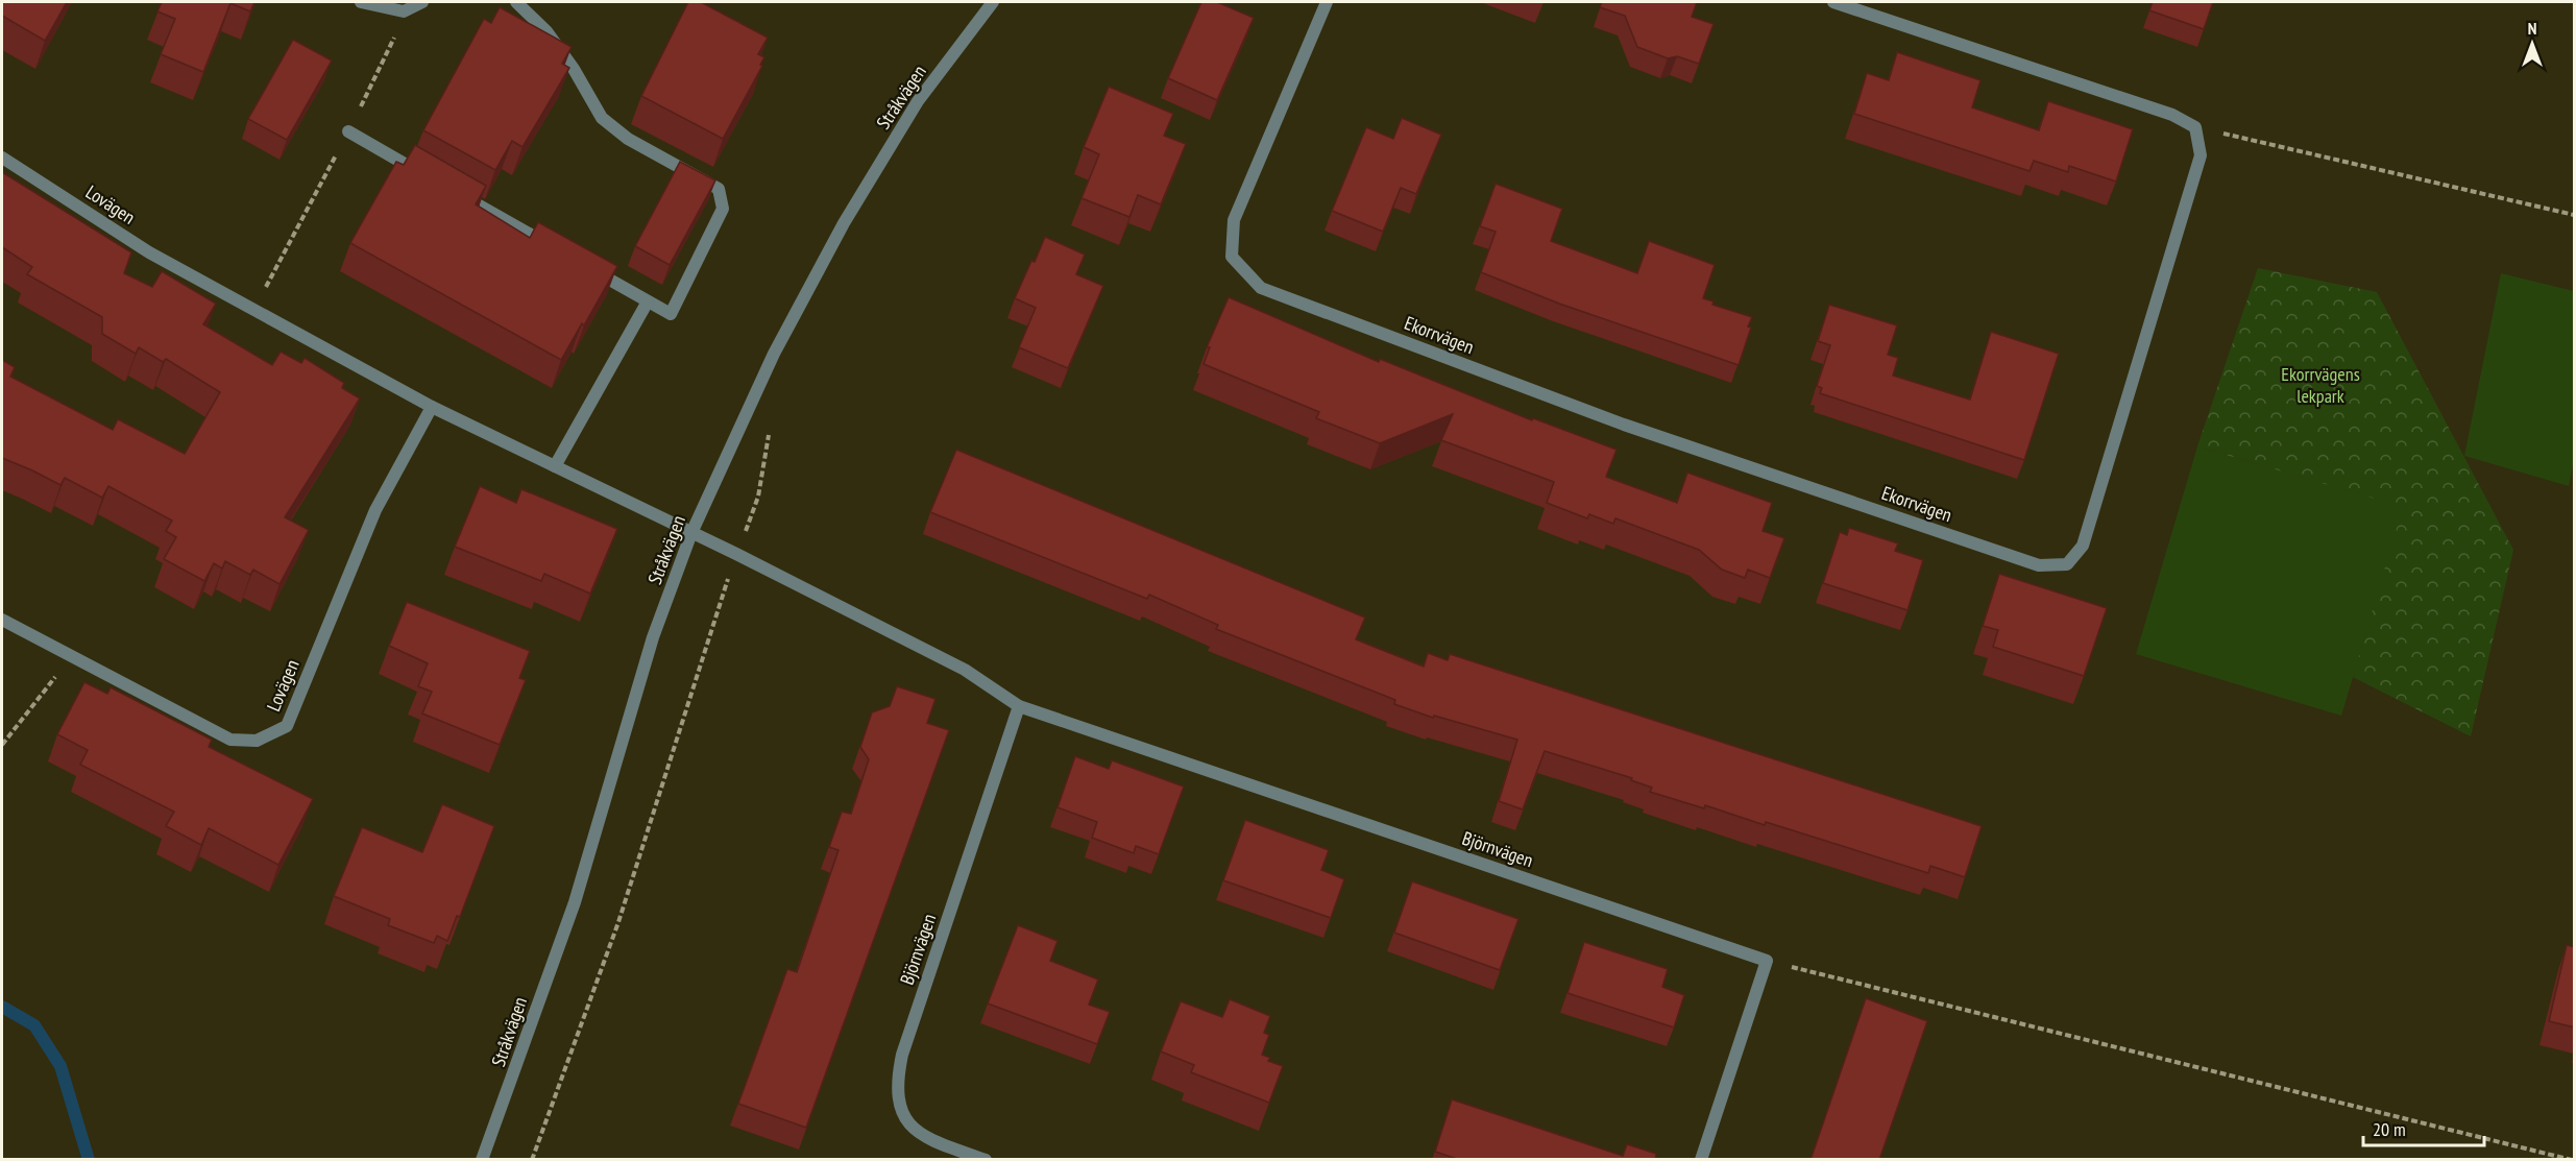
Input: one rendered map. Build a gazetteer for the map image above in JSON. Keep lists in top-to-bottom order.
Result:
{
  "streets": {
    "street": [
      "Stråkvägen",
      "Lovägen",
      "Ekorrvägen",
      "Björnvägen"
    ]
  },
  "crossings": [
    ["Stråkvägen", "Lovägen"],
    ["Stråkvägen", "Björnvägen"],
    ["Lovägen", "Björnvägen"]
  ],
  "parks": ["Ekorrvägens lekpark"],
  "scale_bar": "20 m",
  "north": "top"
}
